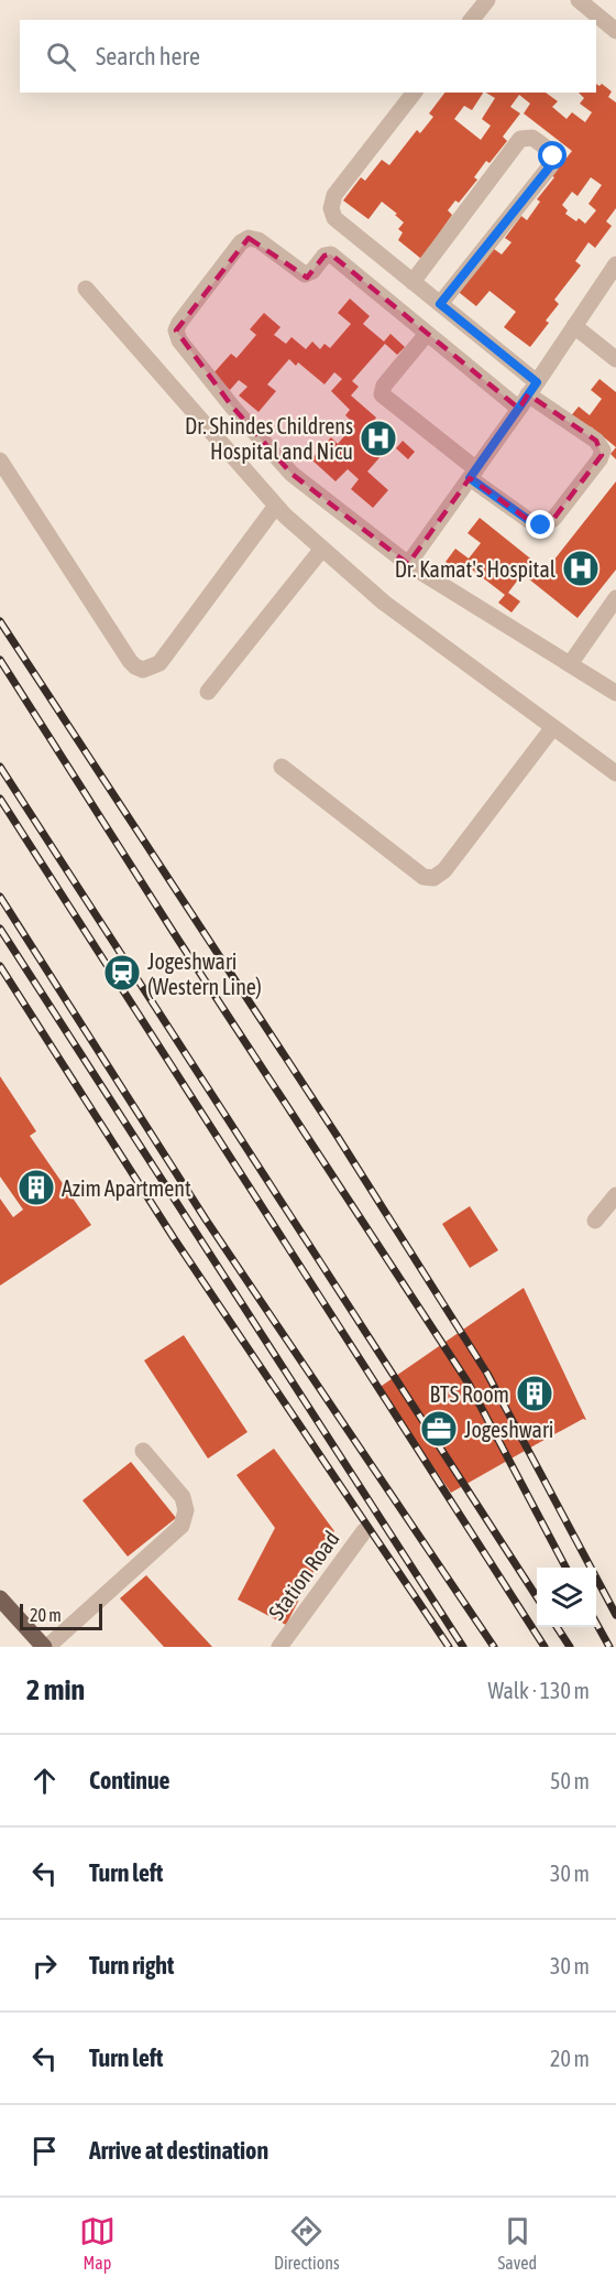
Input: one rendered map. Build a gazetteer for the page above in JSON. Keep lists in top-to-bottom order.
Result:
{
  "streets": {
    "street": ["Station Road"]
  },
  "places": {
    "hospital": ["Dr. Shindes Childrens Hospital and Nicu", "Dr. Kamat's Hospital"],
    "station": ["Jogeshwari (Western Line)"],
    "building": ["Azim Apartment", "BTS Room"],
    "office": ["Jogeshwari"]
  },
  "scale_bar": "20 m",
  "page": {
    "search": "Search here",
    "scale": "20 m",
    "heading": ["2 min", "Walk · 130 m"],
    "list": [
      ["Continue", "50 m"],
      ["Turn left", "30 m"],
      ["Turn right", "30 m"],
      ["Turn left", "20 m"],
      "Arrive at destination"
    ],
    "nav": ["Map", "Directions", "Saved"]
  }
}
